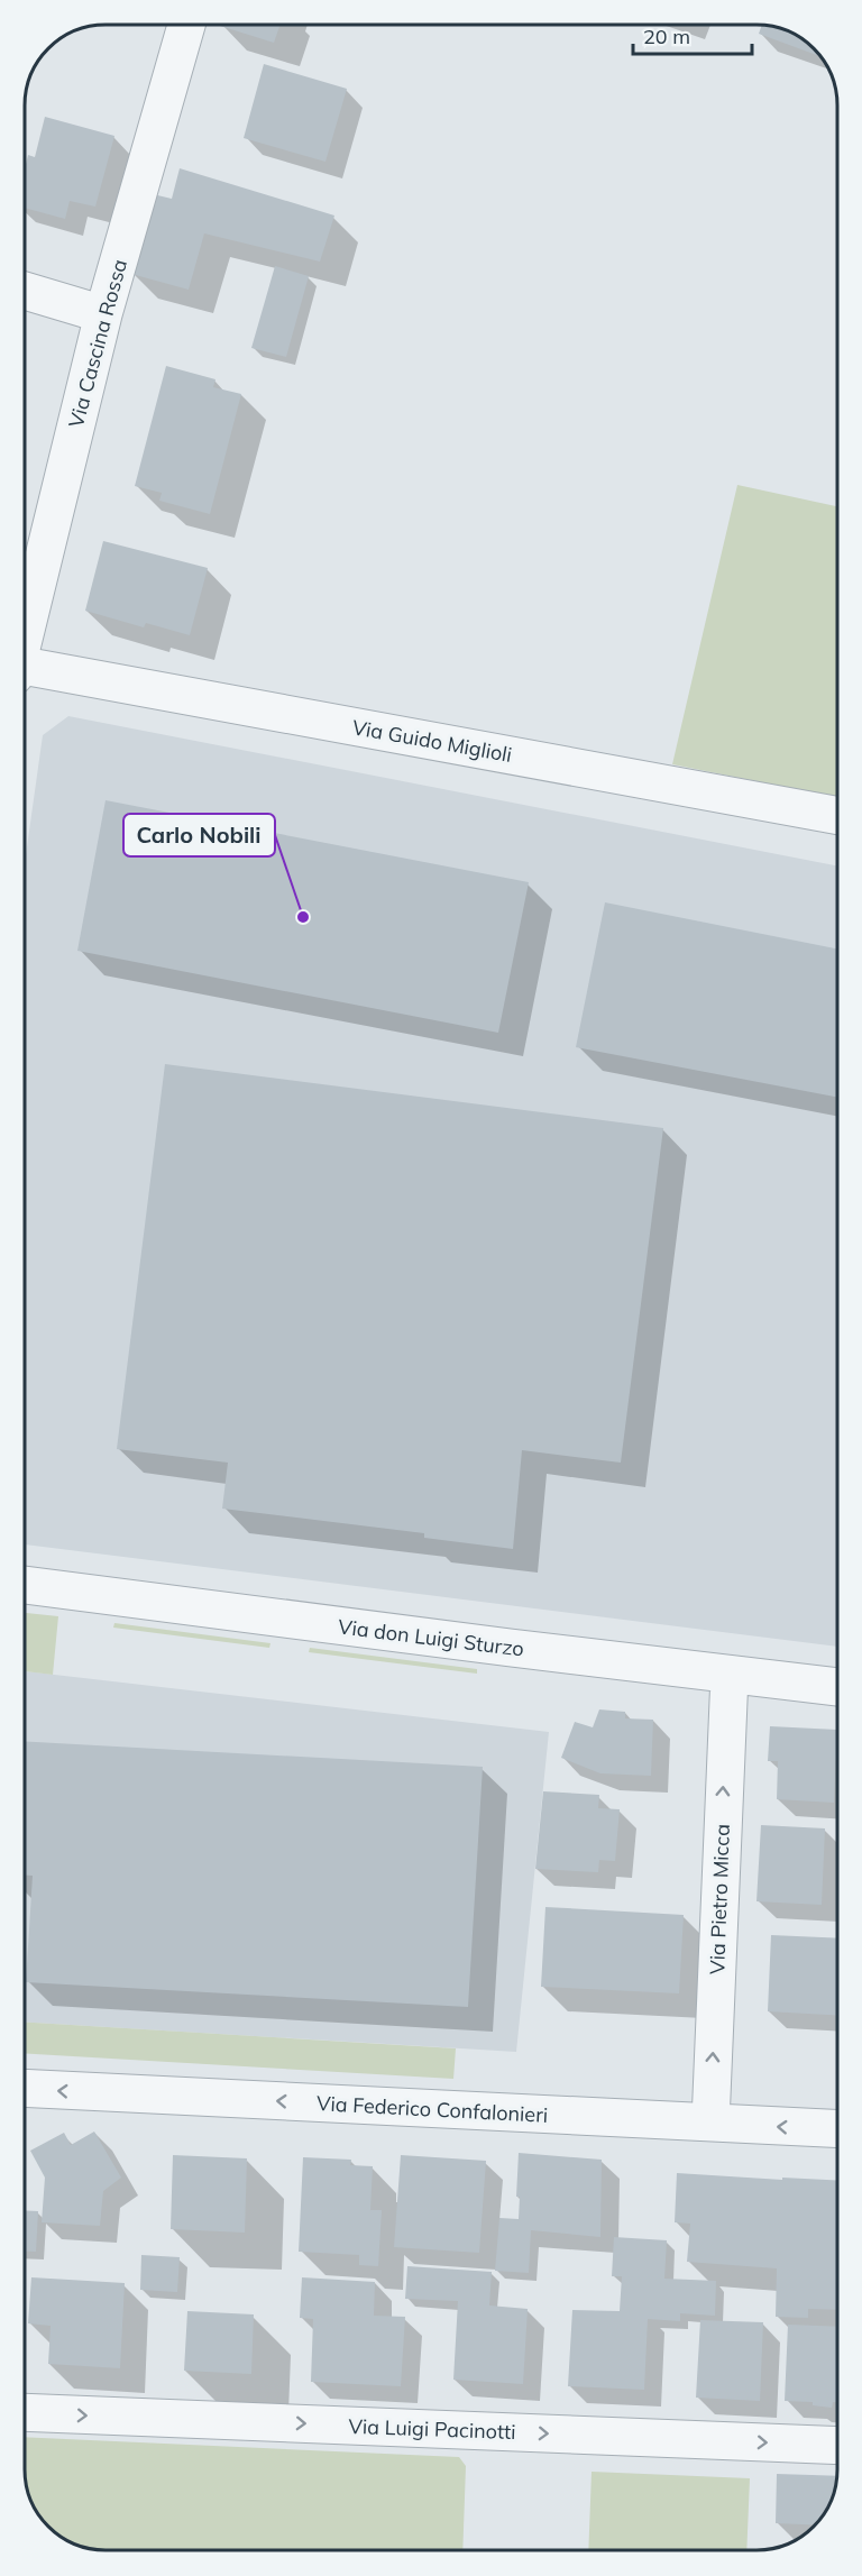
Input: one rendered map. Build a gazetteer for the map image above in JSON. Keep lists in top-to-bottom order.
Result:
{
  "streets": {
    "street": [
      "Via Cascina Rossa",
      "Via Guido Miglioli",
      "Via don Luigi Sturzo",
      "Via Pietro Micca",
      "Via Federico Confalonieri",
      "Via Luigi Pacinotti"
    ]
  },
  "crossings": [
    ["Via don Luigi Sturzo", "Via Pietro Micca"],
    ["Via Pietro Micca", "Via Federico Confalonieri"]
  ],
  "one_way": ["Via Pietro Micca", "Via Federico Confalonieri", "Via Luigi Pacinotti"],
  "places": ["Carlo Nobili"],
  "scale_bar": "20 m"
}
